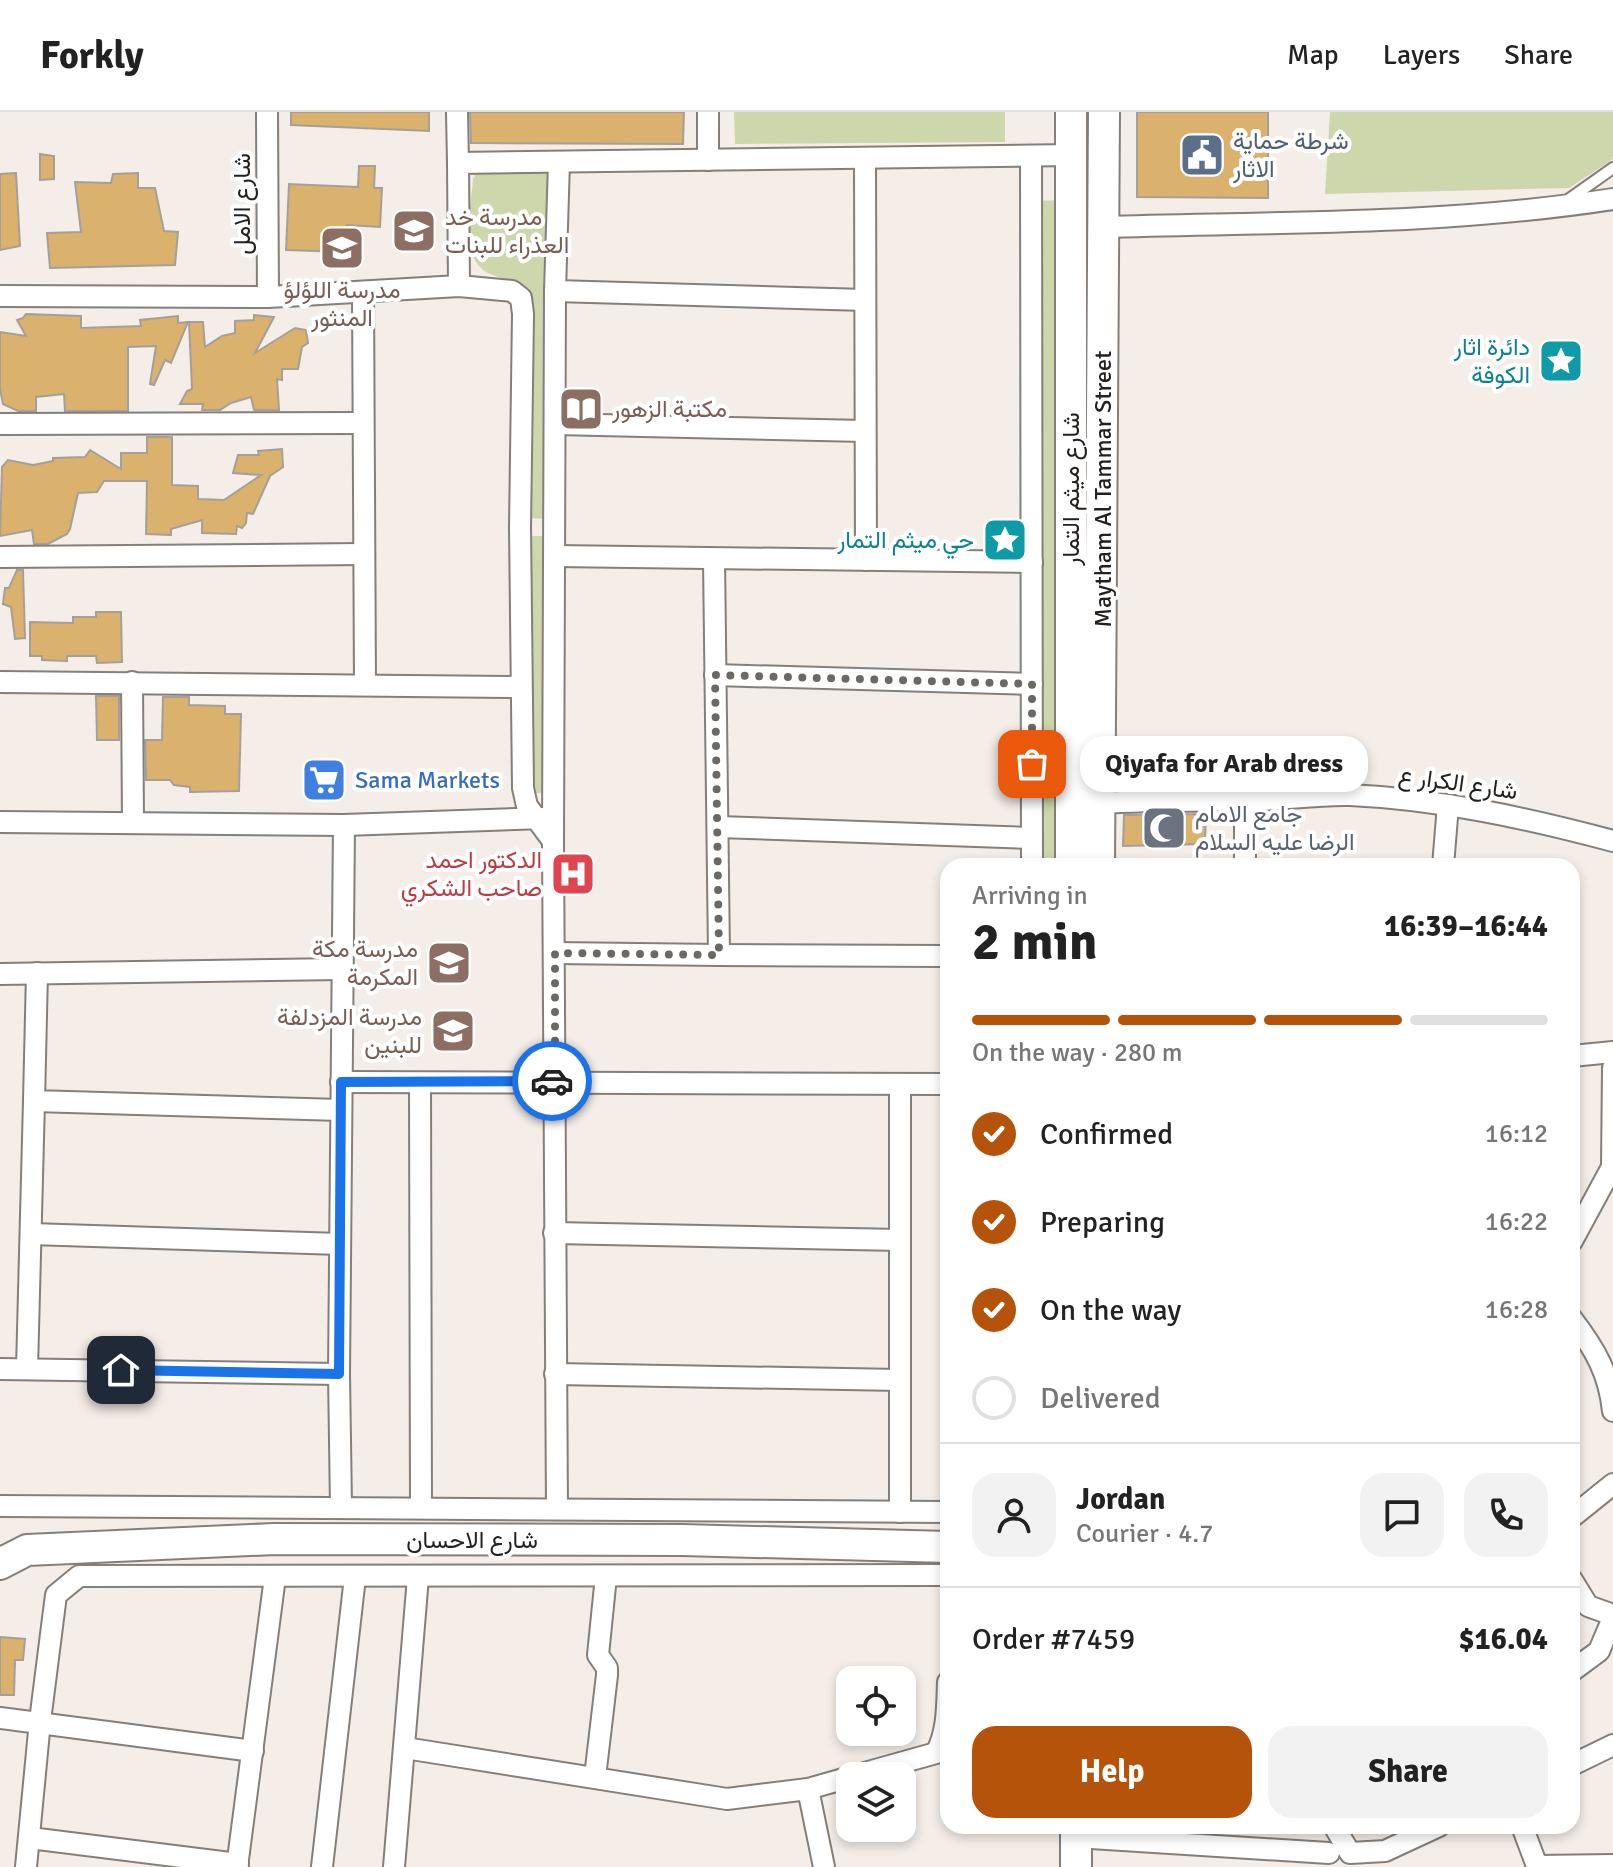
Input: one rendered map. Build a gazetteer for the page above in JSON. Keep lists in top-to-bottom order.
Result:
{
  "streets": {
    "street": [
      "شارع الامل",
      "شارع ميثم التمار",
      "Maytham Al Tammar Street",
      "شارع الكرار ع",
      "شارع الاحسان"
    ]
  },
  "crossings": [
    ["Maytham Al Tammar Street", "شارع الكرار ع"]
  ],
  "places": {
    "public building": ["شرطة حماية الاثار"],
    "school or university": [
      "مدرسة خد العذراء للبنات",
      "مدرسة اللؤلؤ المنثور",
      "مدرسة مكة المكرمة",
      "مدرسة المزدلفة للبنين"
    ],
    "place": ["دائرة اثار الكوفة", "حي ميثم التمار"],
    "library": ["مكتبة الزهور"],
    "other": ["Qiyafa for Arab dress"],
    "supermarket": ["Sama Markets"],
    "mosque": ["جامع الامام الرضا عليه السلام"],
    "hospital": ["الدكتور احمد صاحب الشكري"]
  },
  "page": {
    "header": "Forkly",
    "nav": ["Map", "Layers", "Share"],
    "bubble": "Qiyafa for Arab dress",
    "heading": ["2 min", "Arriving in", "16:39–16:44"],
    "panel": [
      "Jordan",
      "Courier · 4.7",
      "Order #7459",
      "$16.04"
    ],
    "bar": "On the way · 280 m",
    "list": [
      ["Confirmed", "16:12"],
      ["Preparing", "16:22"],
      ["On the way", "16:28"],
      "Delivered"
    ],
    "buttons": ["Help", "Share"]
  }
}
